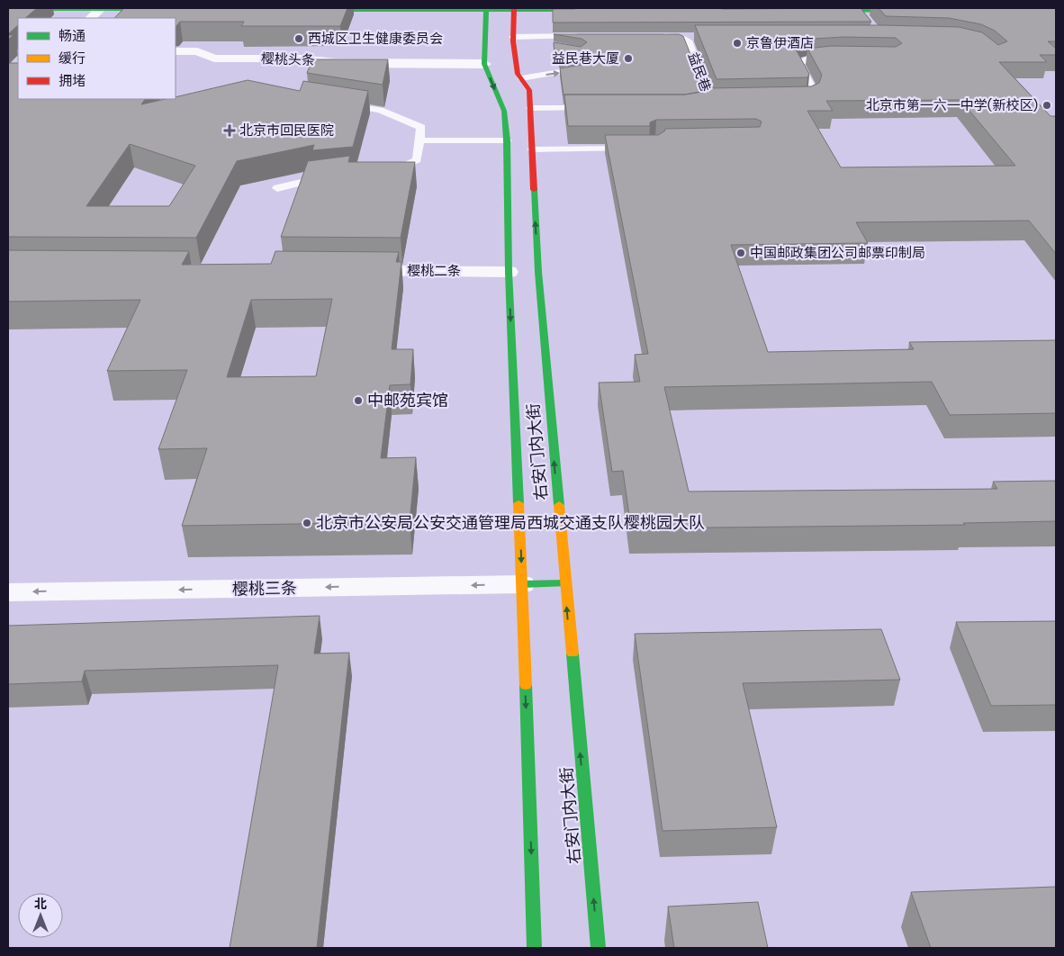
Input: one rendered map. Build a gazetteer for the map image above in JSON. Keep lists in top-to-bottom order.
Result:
{
  "streets": {
    "main road": ["右安门内大街"],
    "street": ["樱桃头条", "樱桃二条", "樱桃三条"],
    "lane": ["益民巷"]
  },
  "crossings": [
    ["樱桃头条", "右安门内大街"],
    ["樱桃二条", "右安门内大街"],
    ["右安门内大街", "樱桃三条"]
  ],
  "one_way": ["樱桃三条"],
  "places": {
    "other": [
      "西城区卫生健康委员会",
      "京鲁伊酒店",
      "益民巷大厦",
      "北京市第一六一中学(新校区)",
      "中国邮政集团公司邮票印制局",
      "中邮苑宾馆",
      "北京市公安局公安交通管理局西城交通支队樱桃园大队"
    ],
    "health": ["北京市回民医院"]
  },
  "legend": ["畅通", "缓行", "拥堵"],
  "north": "top"
}
